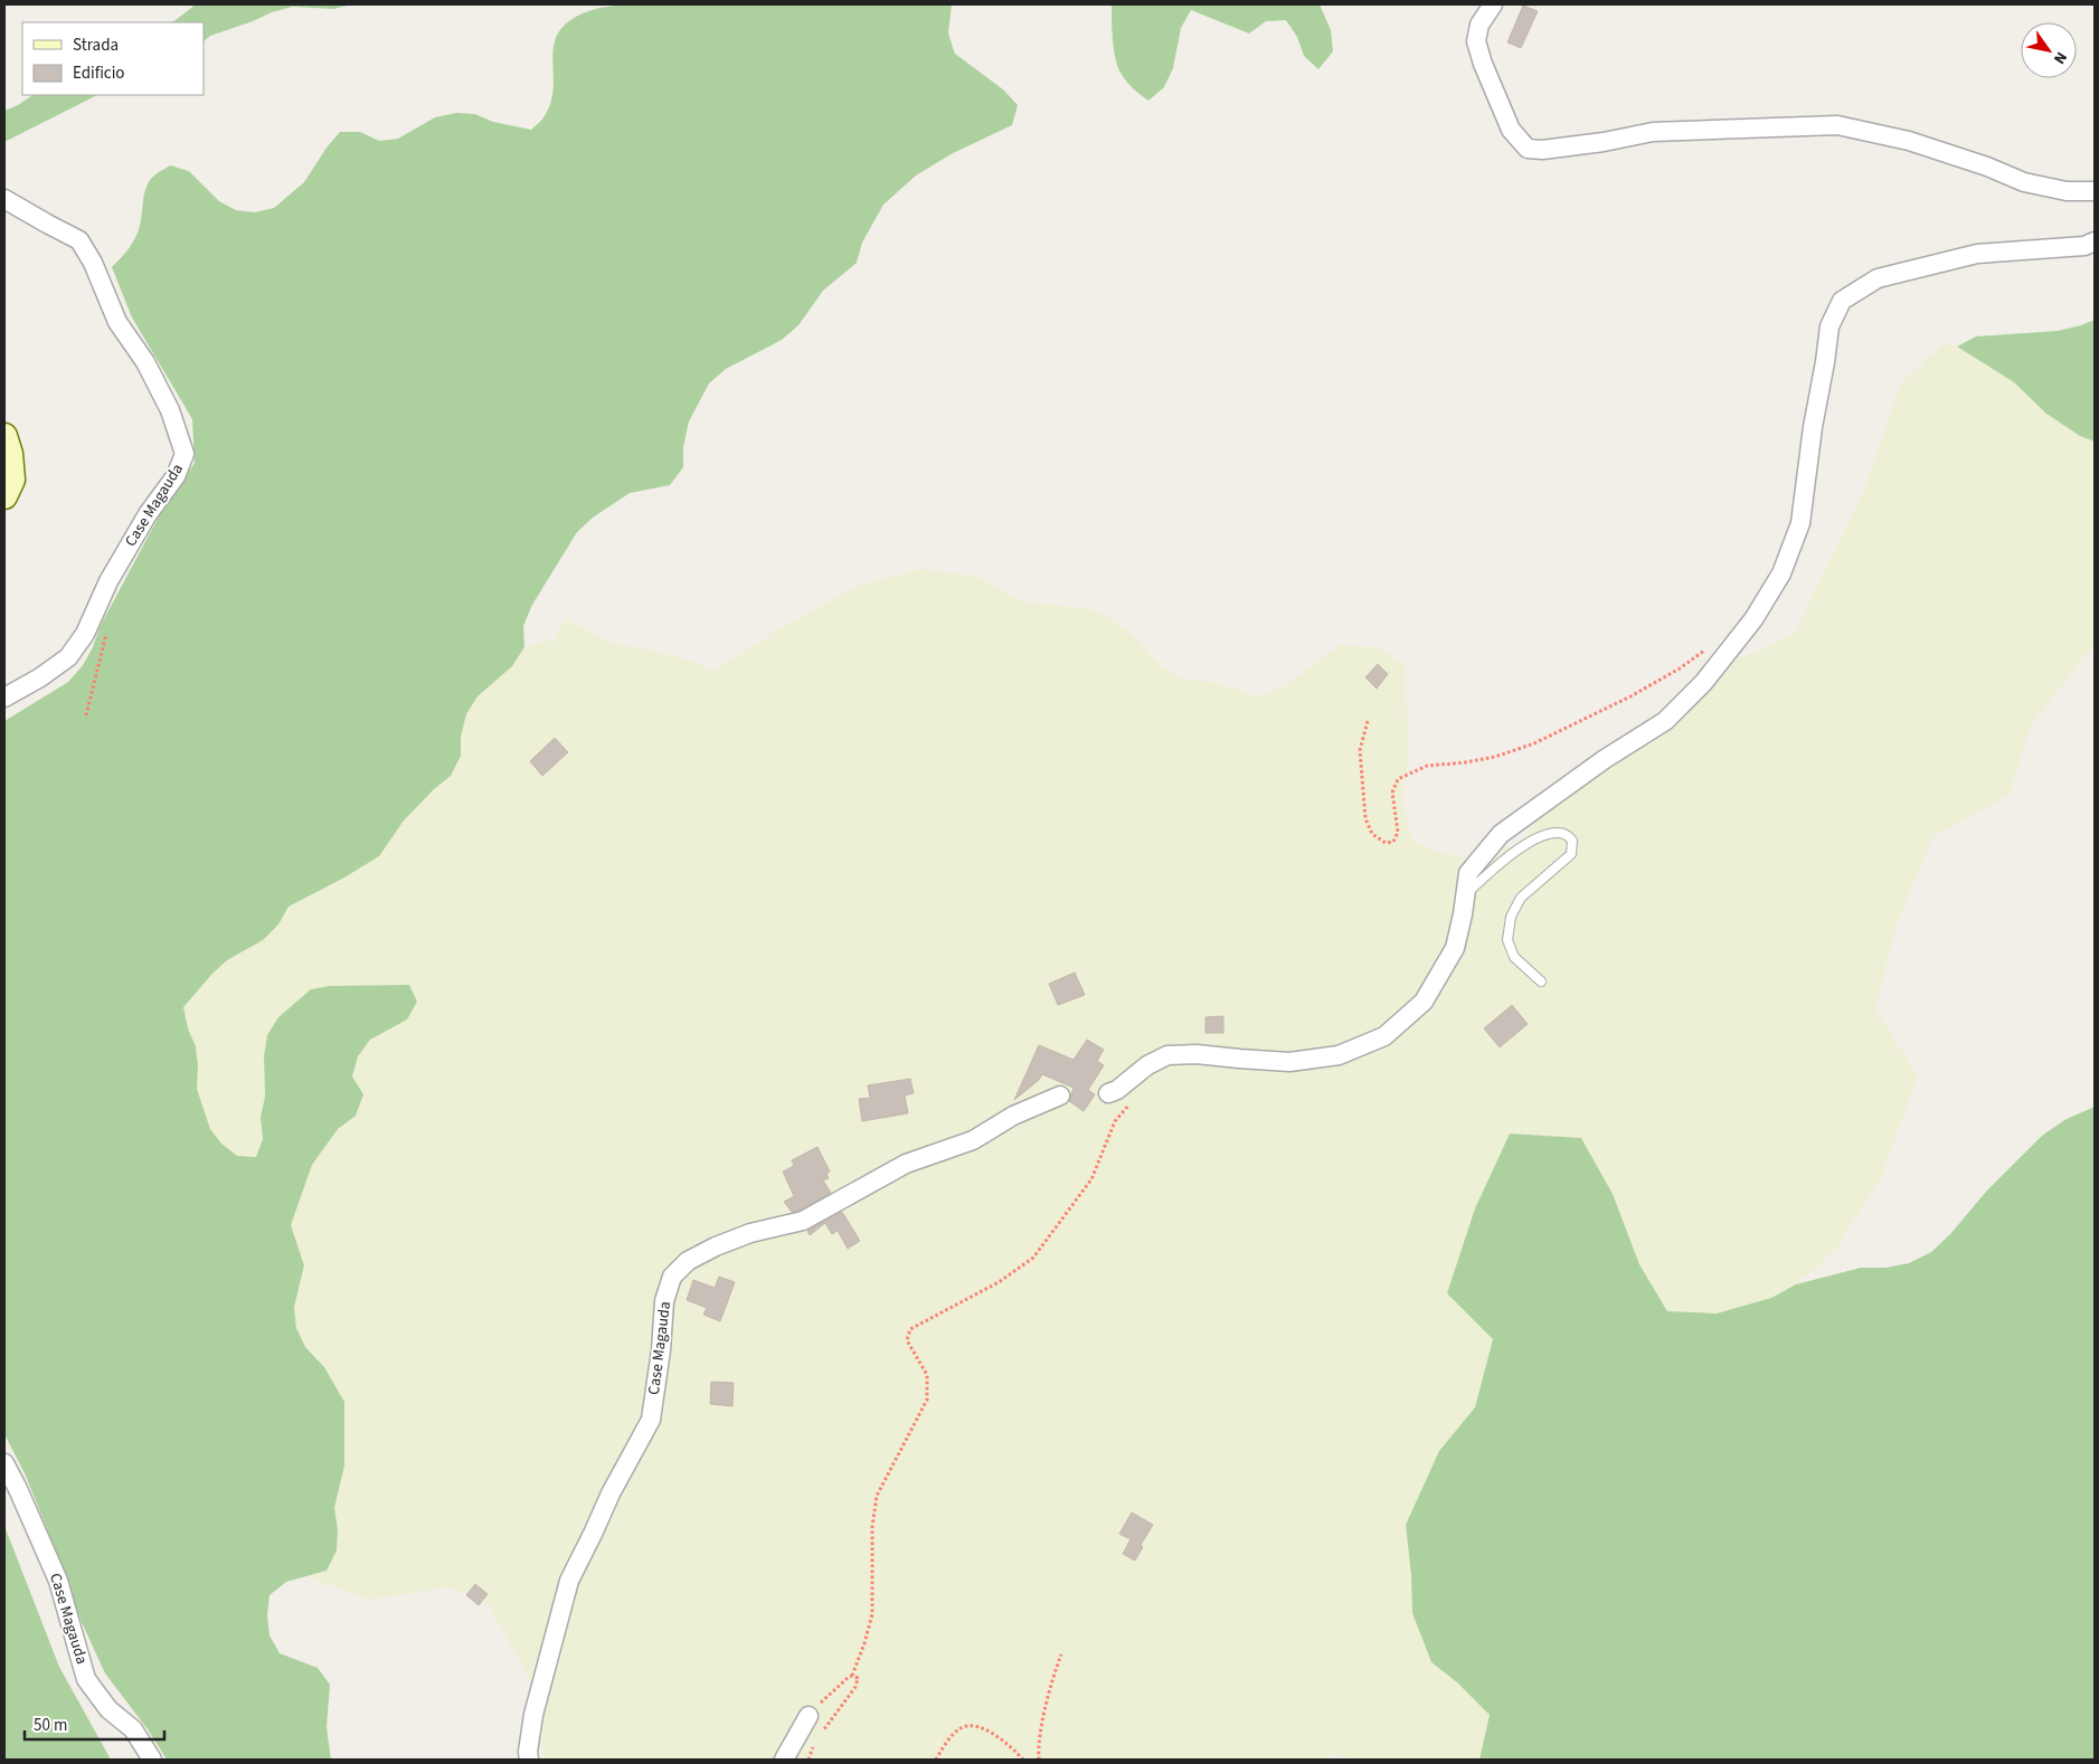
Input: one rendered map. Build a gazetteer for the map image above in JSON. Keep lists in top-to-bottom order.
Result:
{
  "streets": {
    "street": ["Case Magauda"]
  },
  "legend": ["Strada", "Edificio"],
  "scale_bar": "50 m",
  "north": "bottom right"
}
